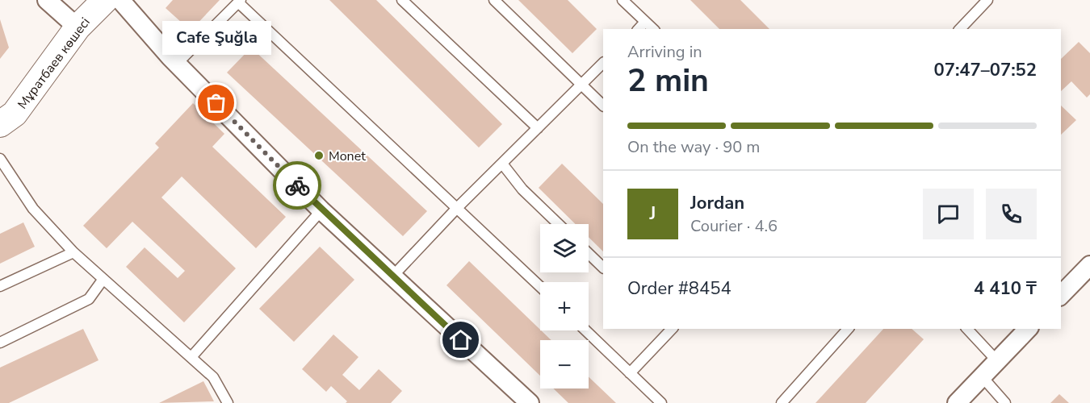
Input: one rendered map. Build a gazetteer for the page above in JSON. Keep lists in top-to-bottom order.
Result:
{
  "streets": {
    "street": ["Мұратбаев көшесі"]
  },
  "places": ["Cafe Şuğla", "Monet"],
  "page": {
    "bubble": "Cafe Şuğla",
    "heading": ["2 min", "Arriving in", "07:47–07:52"],
    "panel": [
      "Jordan",
      "Courier · 4.6",
      "Order #8454",
      "4 410 ₸"
    ],
    "bar": "On the way · 90 m",
    "round": "J",
    "map_buttons": ["+", "−"]
  }
}
